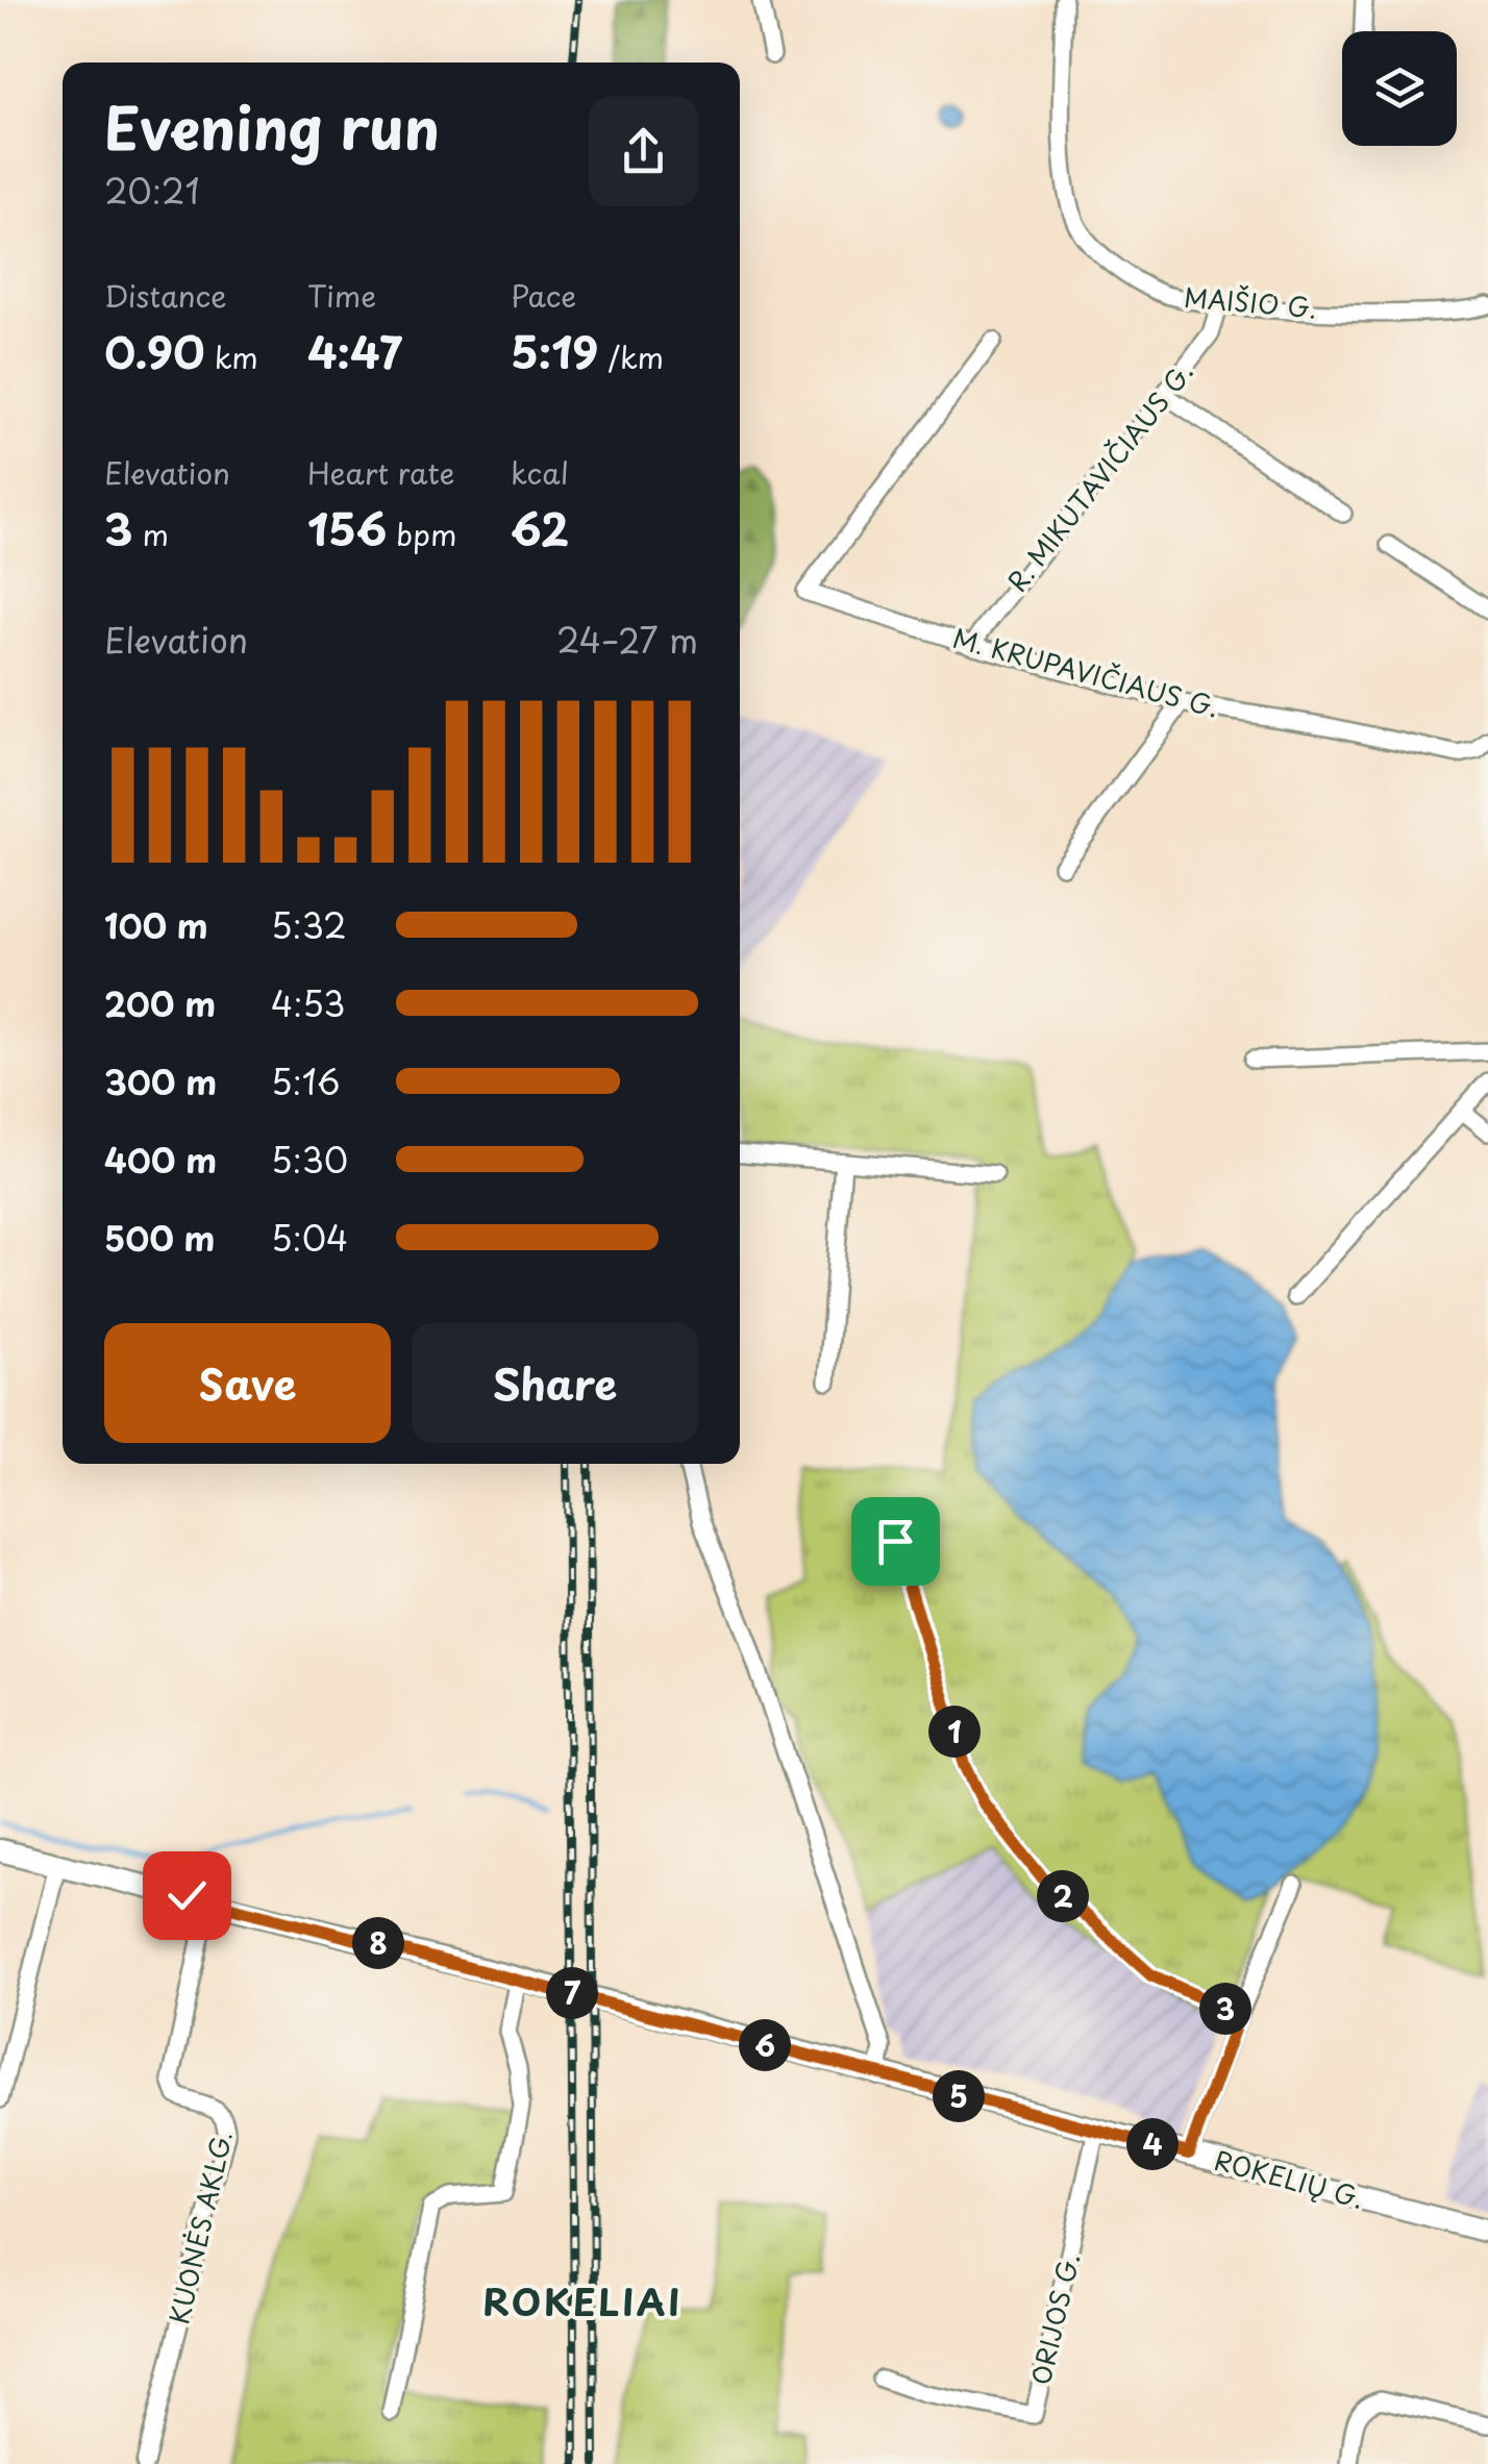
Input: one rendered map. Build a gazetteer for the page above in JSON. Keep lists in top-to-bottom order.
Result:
{
  "streets": {
    "main road": ["ROKELIŲ G."],
    "street": [
      "MAIŠIO G.",
      "R. MIKUTAVIČIAUS G.",
      "M. KRUPAVIČIAUS G.",
      "KUONĖS AKLG.",
      "ORIJOS G."
    ]
  },
  "crossings": [
    ["MAIŠIO G.", "R. MIKUTAVIČIAUS G."],
    ["R. MIKUTAVIČIAUS G.", "M. KRUPAVIČIAUS G."],
    ["ROKELIŲ G.", "KUONĖS AKLG."],
    ["ROKELIŲ G.", "ORIJOS G."]
  ],
  "districts": ["ROKELIAI"],
  "page": {
    "heading": ["Evening run", "20:21"],
    "stats": [
      ["Distance", "0.90 km"],
      ["Time", "4:47"],
      ["Pace", "5:19 /km"],
      ["Elevation", "3 m"],
      ["Heart rate", "156 bpm"],
      ["kcal", "62"]
    ],
    "chart": ["Elevation", "24–27 m"],
    "list": [
      {
        "name": "100 m",
        "note": "5:32"
      },
      {
        "name": "200 m",
        "note": "4:53"
      },
      {
        "name": "300 m",
        "note": "5:16"
      },
      {
        "name": "400 m",
        "note": "5:30"
      },
      {
        "name": "500 m",
        "note": "5:04"
      }
    ],
    "buttons": ["Save", "Share"],
    "pins": [
      "1",
      "2",
      "8",
      "7",
      "3",
      "6",
      "5",
      "4"
    ]
  }
}
